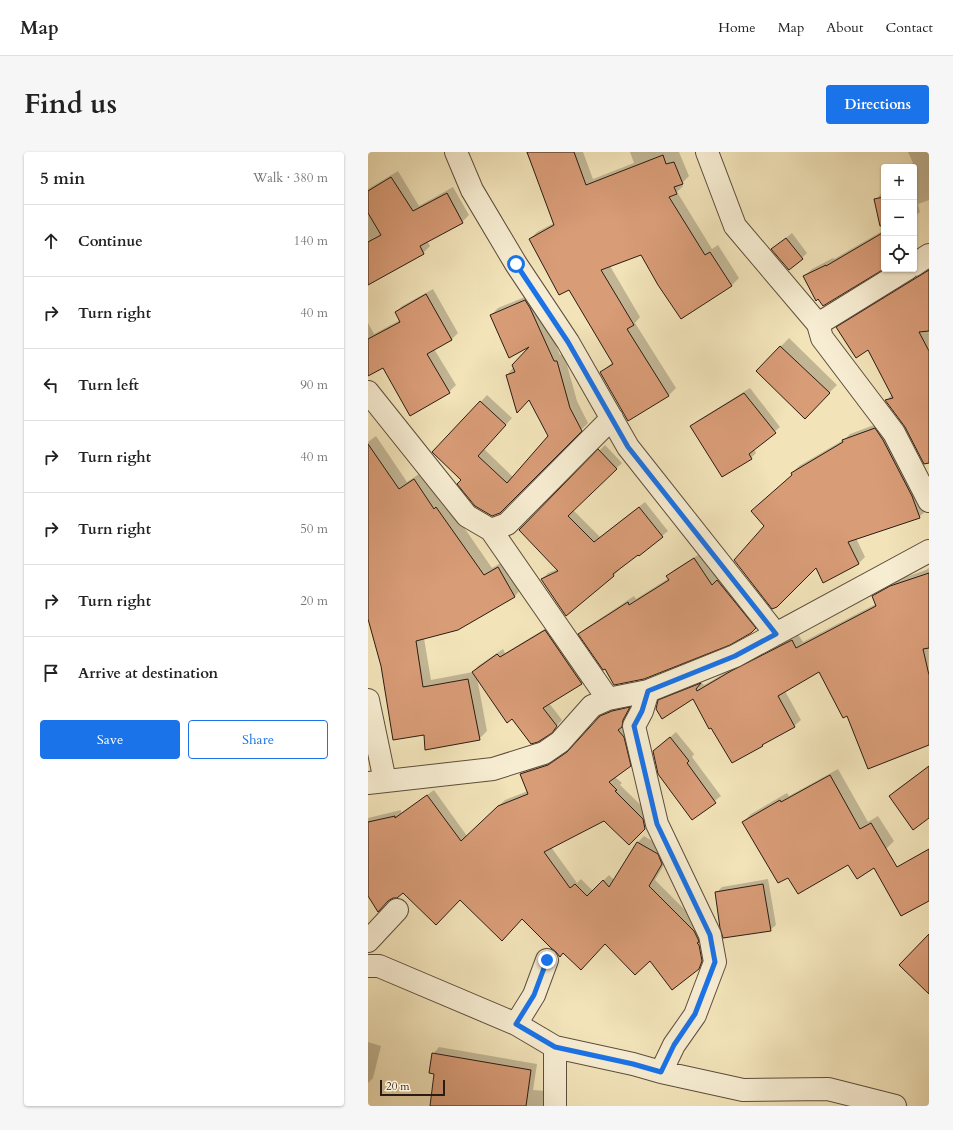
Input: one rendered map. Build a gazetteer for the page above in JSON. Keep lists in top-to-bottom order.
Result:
{
  "scale_bar": "20 m",
  "page": {
    "header": "Map",
    "nav": [
      "Home",
      "Map",
      "About",
      "Contact"
    ],
    "title": "Find us",
    "buttons": [
      "Directions",
      ["Save", "Share"]
    ],
    "heading": ["5 min", "Walk · 380 m"],
    "map_buttons": ["+", "−"],
    "list": [
      ["Continue", "140 m"],
      ["Turn right", "40 m"],
      ["Turn left", "90 m"],
      ["Turn right", "40 m"],
      ["Turn right", "50 m"],
      ["Turn right", "20 m"],
      "Arrive at destination"
    ],
    "scale": "20 m"
  }
}
